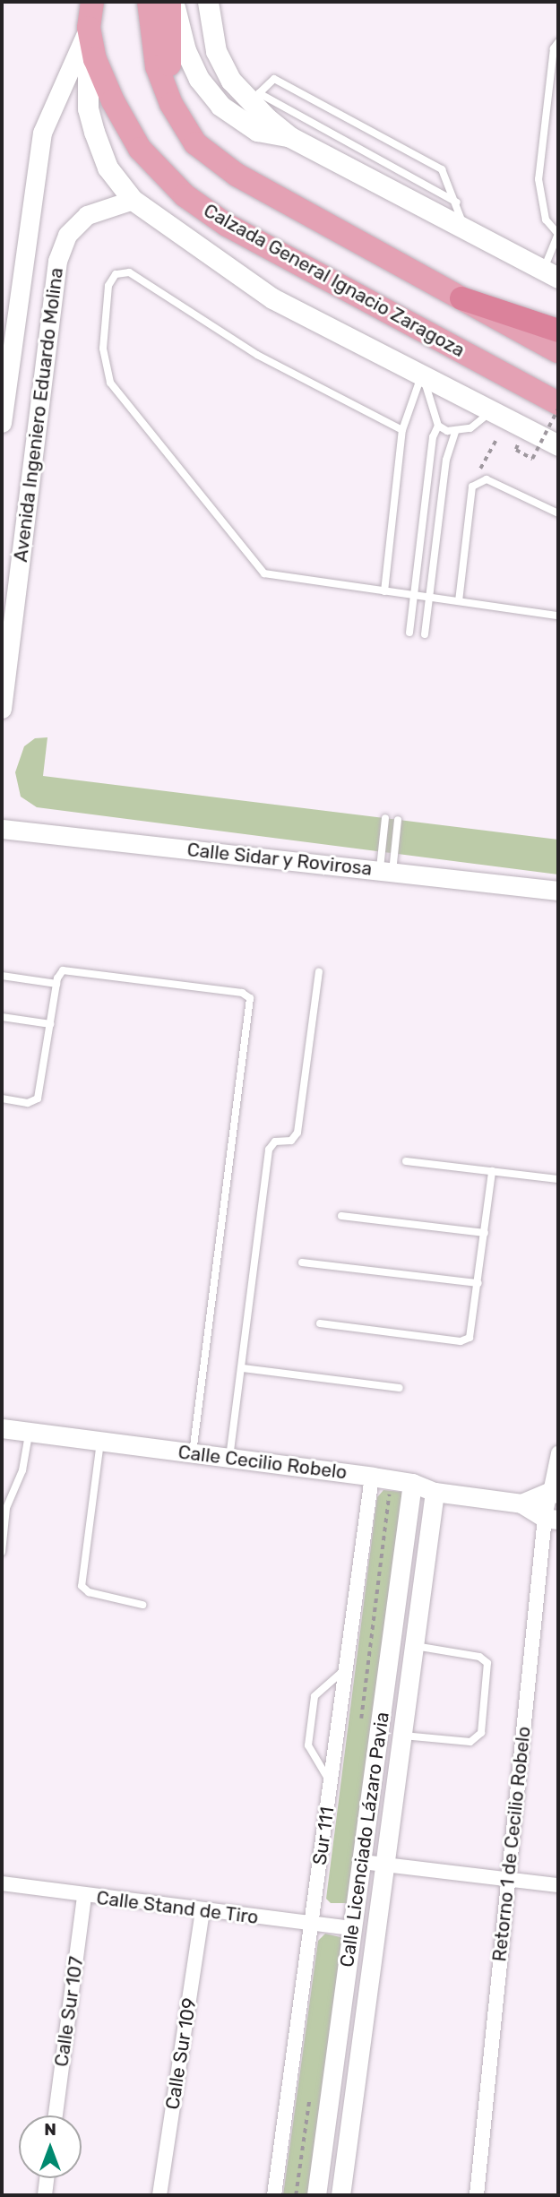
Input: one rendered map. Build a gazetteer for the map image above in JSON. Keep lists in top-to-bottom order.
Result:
{
  "streets": {
    "main road": ["Calzada General Ignacio Zaragoza", "Avenida Ingeniero Eduardo Molina"],
    "street": [
      "Calle Sidar y Rovirosa",
      "Calle Cecilio Robelo",
      "Sur 111",
      "Calle Licenciado Lázaro Pavia",
      "Retorno 1 de Cecilio Robelo",
      "Calle Stand de Tiro",
      "Calle Sur 107",
      "Calle Sur 109"
    ]
  },
  "crossings": [
    ["Calzada General Ignacio Zaragoza", "Avenida Ingeniero Eduardo Molina"],
    ["Calle Cecilio Robelo", "Sur 111"],
    ["Calle Cecilio Robelo", "Calle Licenciado Lázaro Pavia"],
    ["Calle Cecilio Robelo", "Retorno 1 de Cecilio Robelo"],
    ["Sur 111", "Calle Stand de Tiro"],
    ["Calle Licenciado Lázaro Pavia", "Calle Stand de Tiro"],
    ["Calle Stand de Tiro", "Calle Sur 107"],
    ["Calle Stand de Tiro", "Calle Sur 109"]
  ],
  "north": "top"
}
